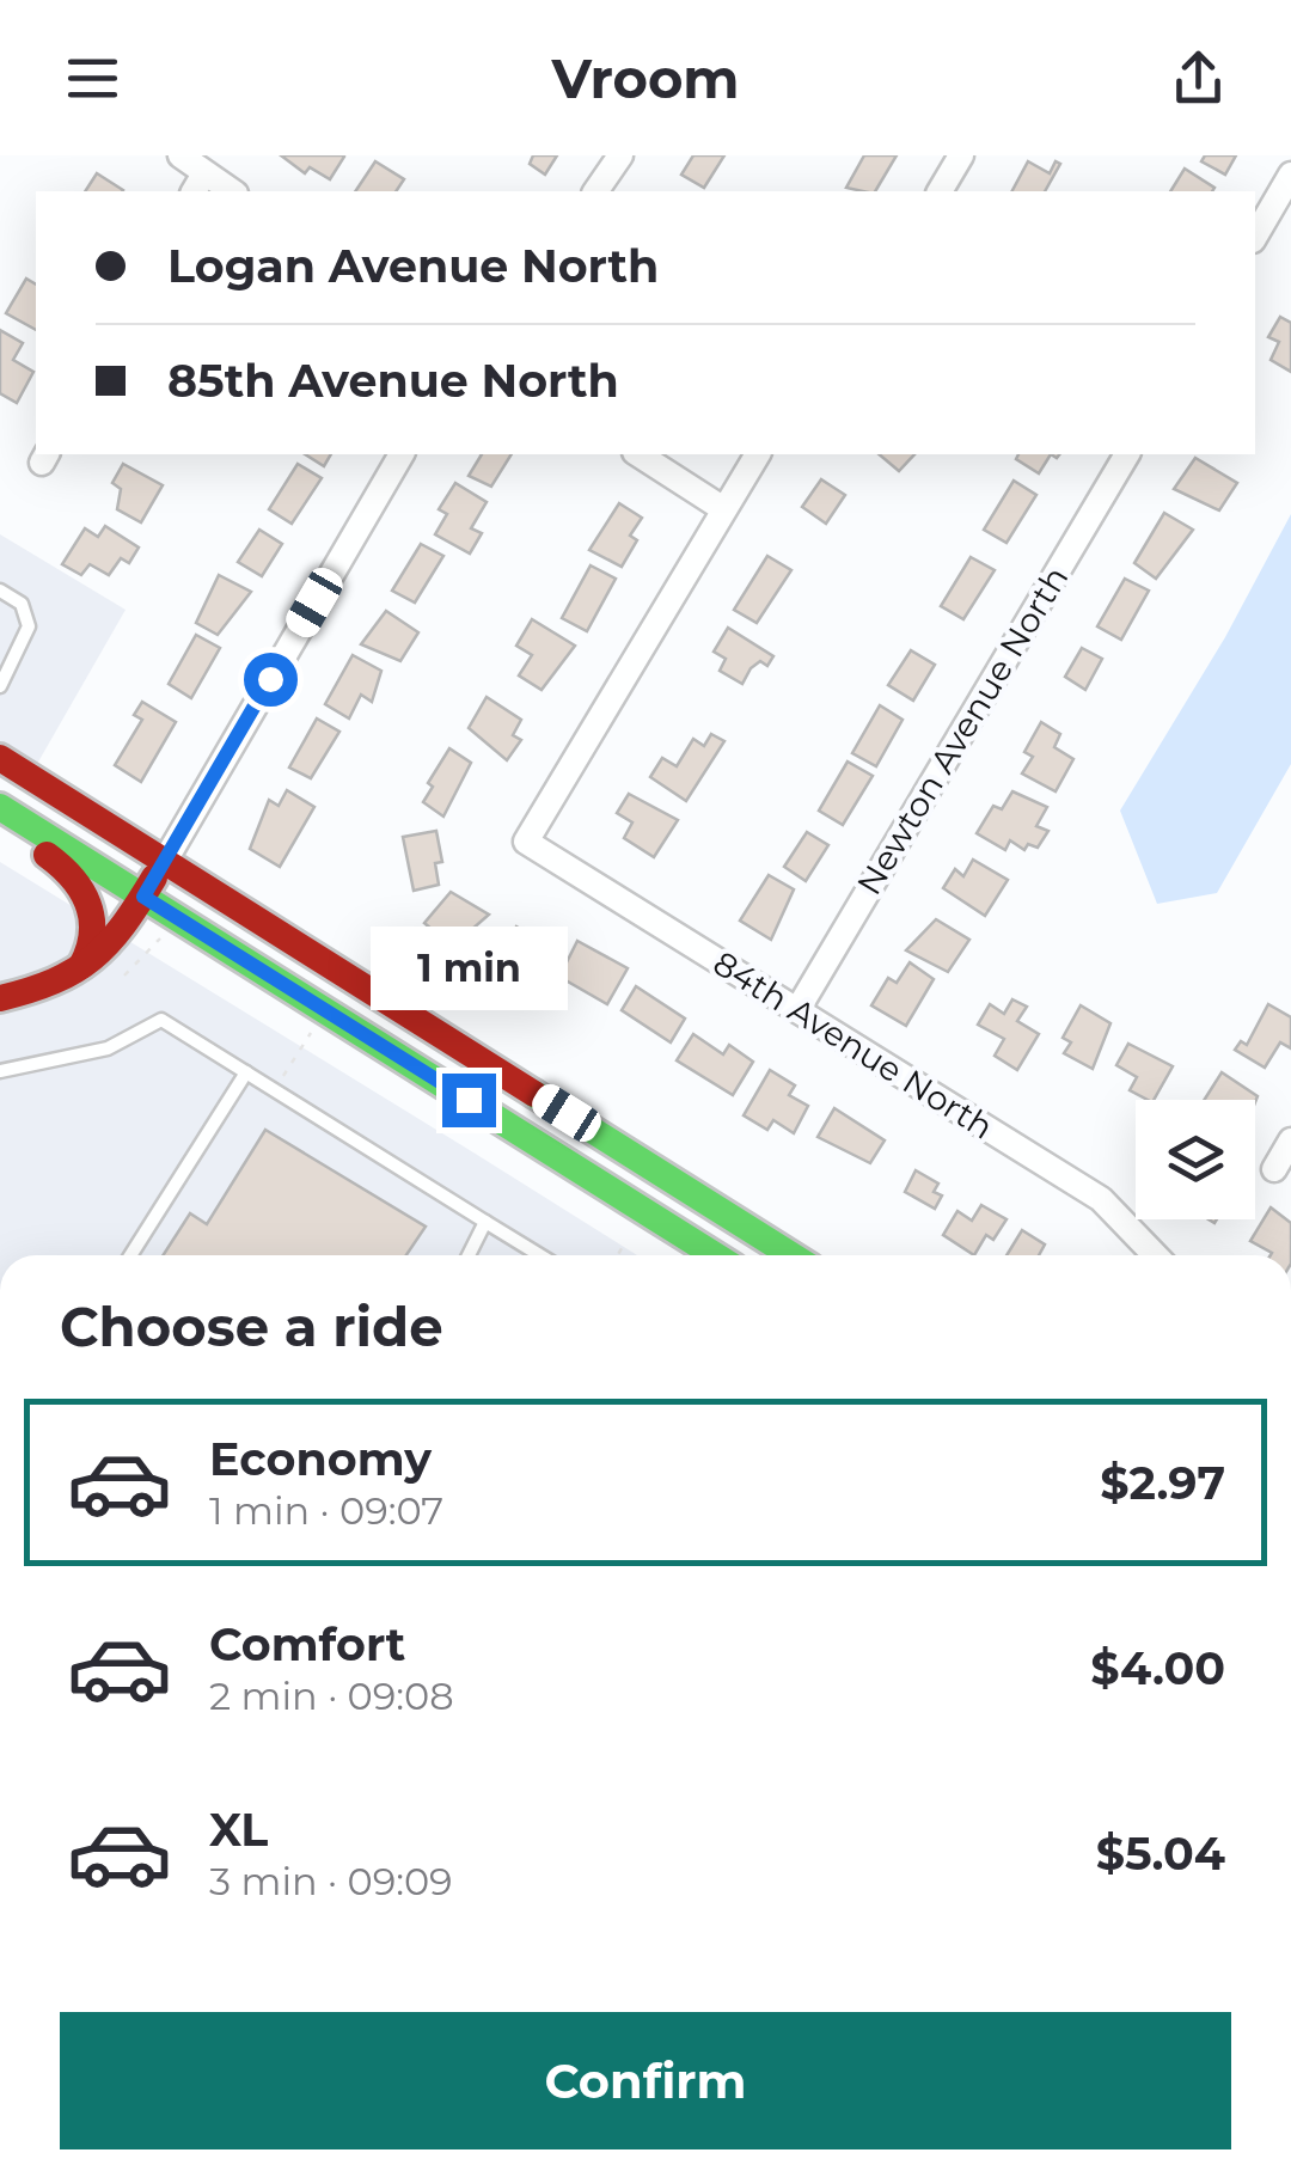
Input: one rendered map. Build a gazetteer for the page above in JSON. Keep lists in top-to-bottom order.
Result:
{
  "streets": {
    "street": ["Newton Avenue North", "84th Avenue North"]
  },
  "crossings": [
    ["Newton Avenue North", "84th Avenue North"]
  ],
  "page": {
    "header": "Vroom",
    "banner": ["Logan Avenue North", "85th Avenue North"],
    "bubble": "1 min",
    "heading": "Choose a ride",
    "list": [
      {
        "name": "Economy",
        "note": "1 min · 09:07",
        "value": "$2.97"
      },
      {
        "name": "Comfort",
        "note": "2 min · 09:08",
        "value": "$4.00"
      },
      {
        "name": "XL",
        "note": "3 min · 09:09",
        "value": "$5.04"
      }
    ],
    "buttons": "Confirm"
  }
}
